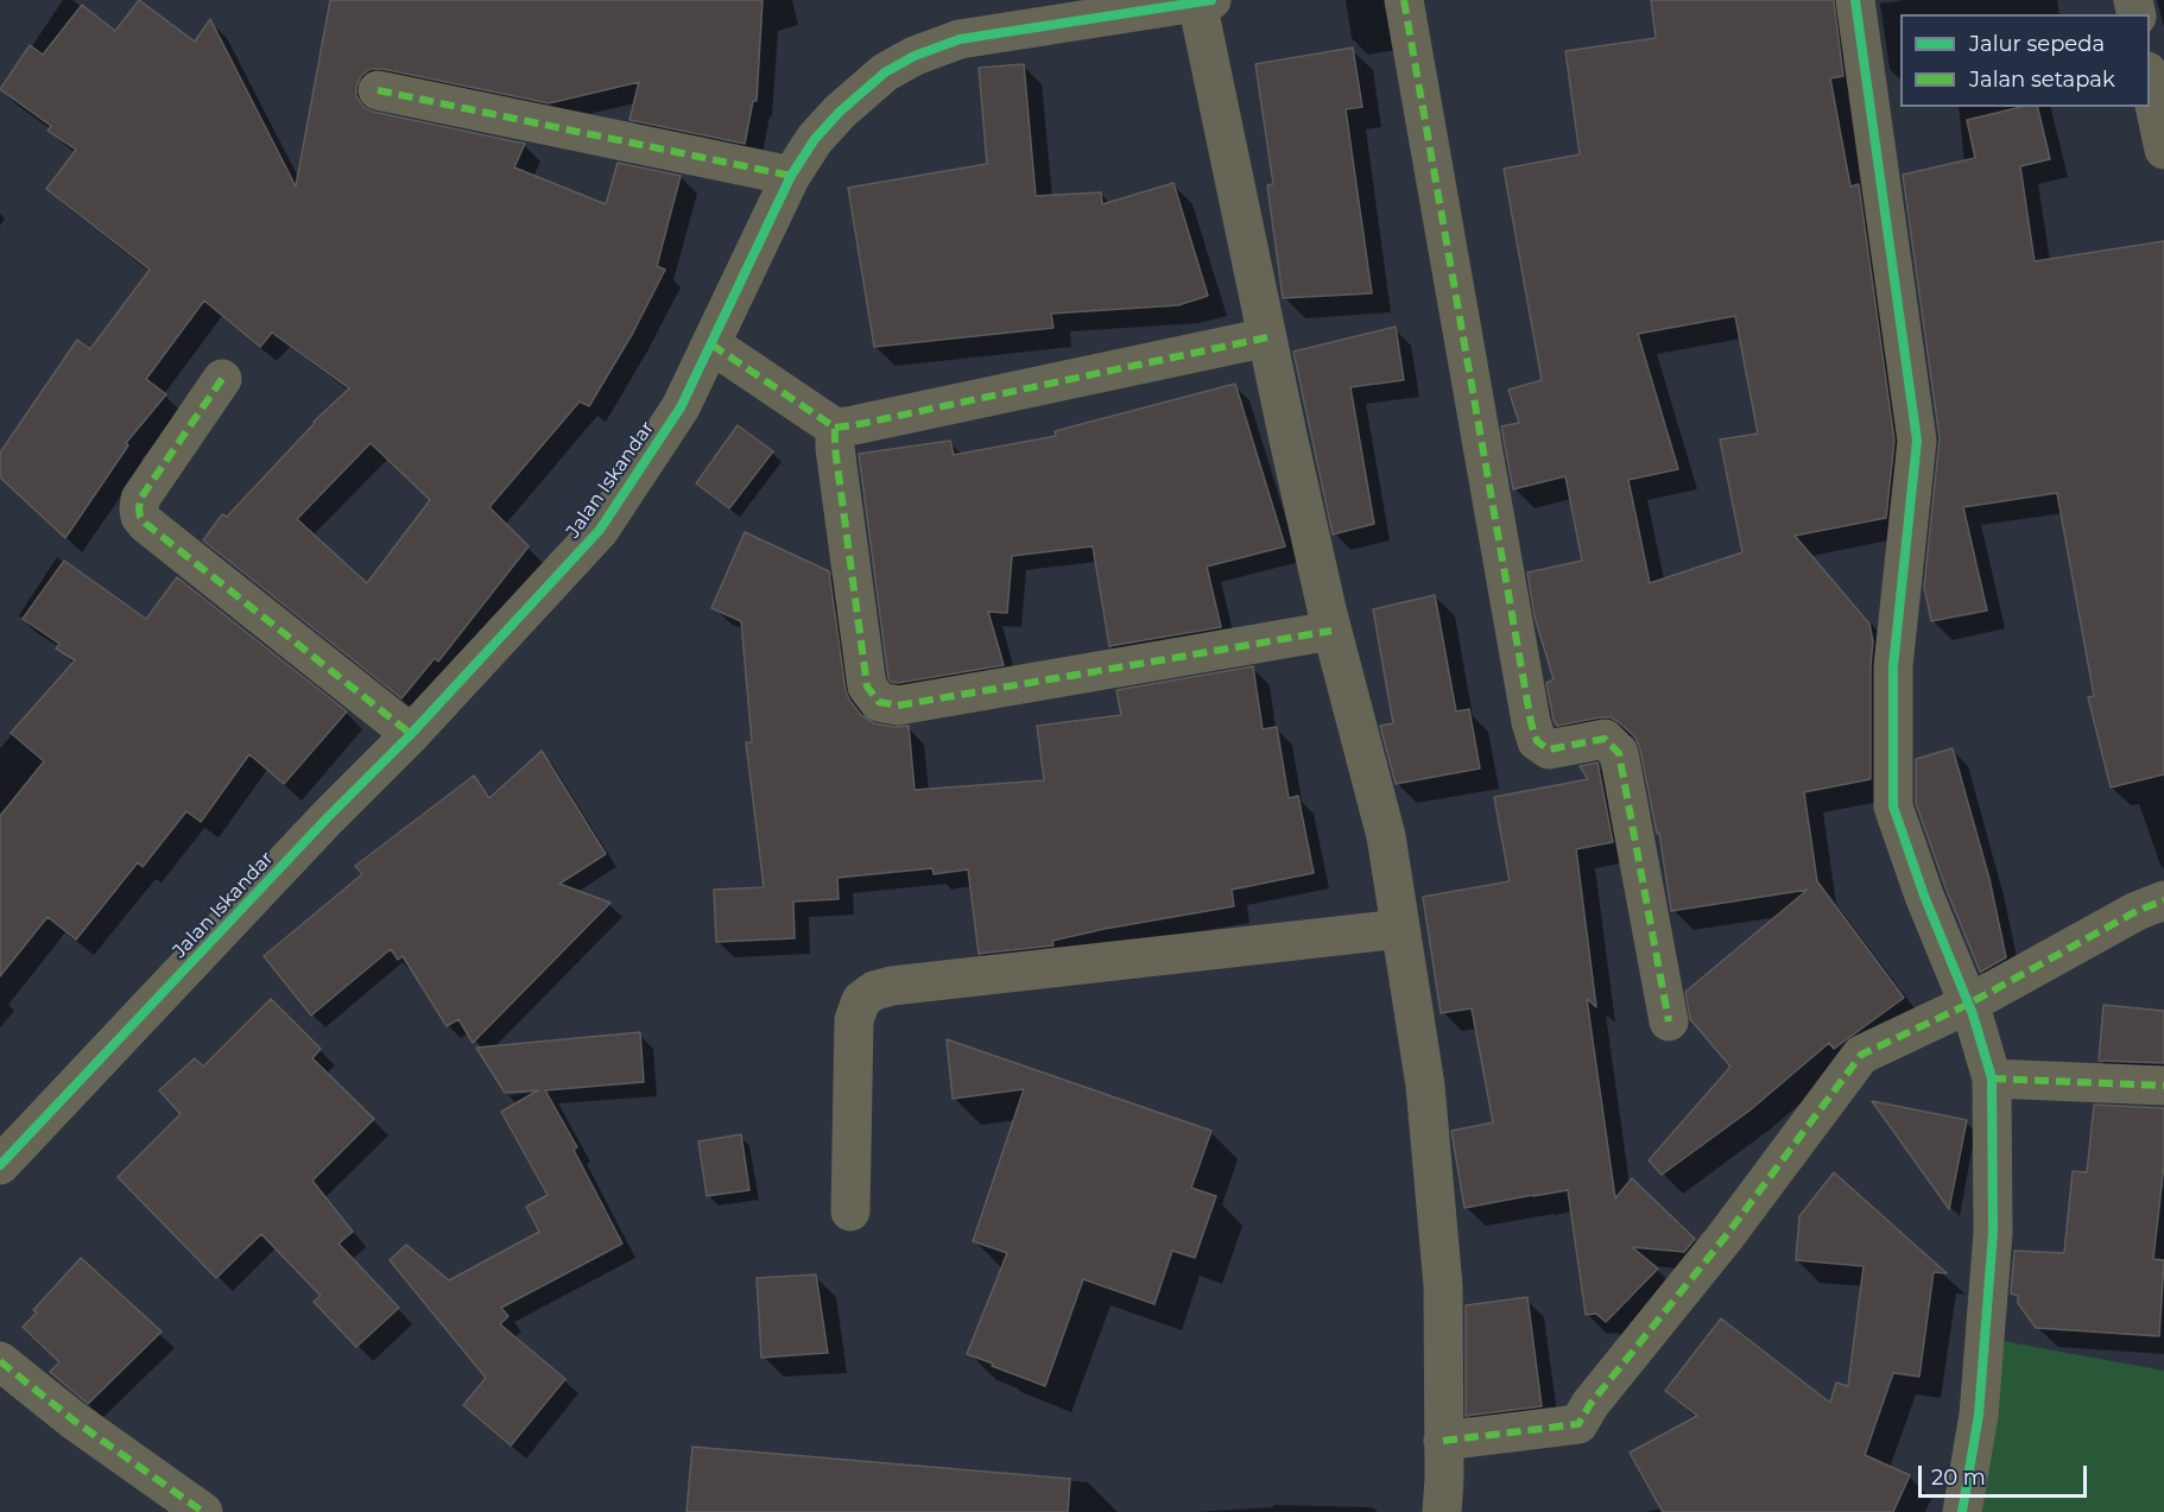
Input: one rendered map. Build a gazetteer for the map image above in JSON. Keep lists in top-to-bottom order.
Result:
{
  "streets": {
    "street": ["Jalan Iskandar"]
  },
  "legend": ["Jalur sepeda", "Jalan setapak"],
  "scale_bar": "20 m"
}
